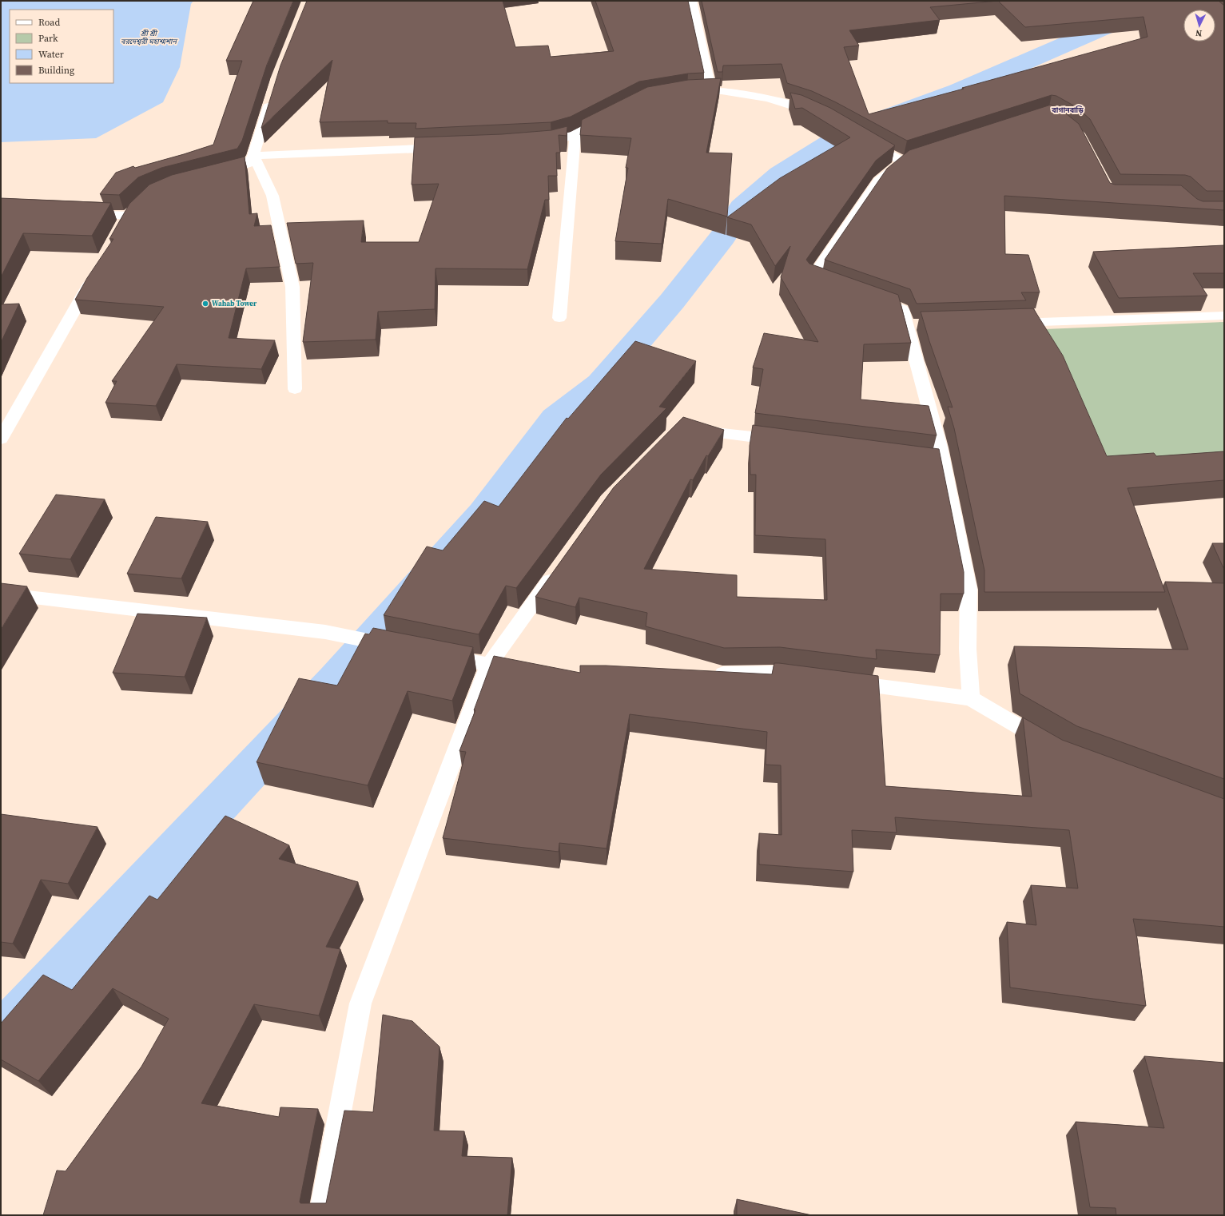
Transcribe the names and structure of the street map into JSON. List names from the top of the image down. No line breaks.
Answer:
{"districts":["বাগানবাড়ি"],"water":["শ্রী শ্রী বরদেশ্বরী মহাশ্মশান"],"places":["Wahab Tower"],"legend":["Road","Park","Water","Building"],"north":"bottom"}
